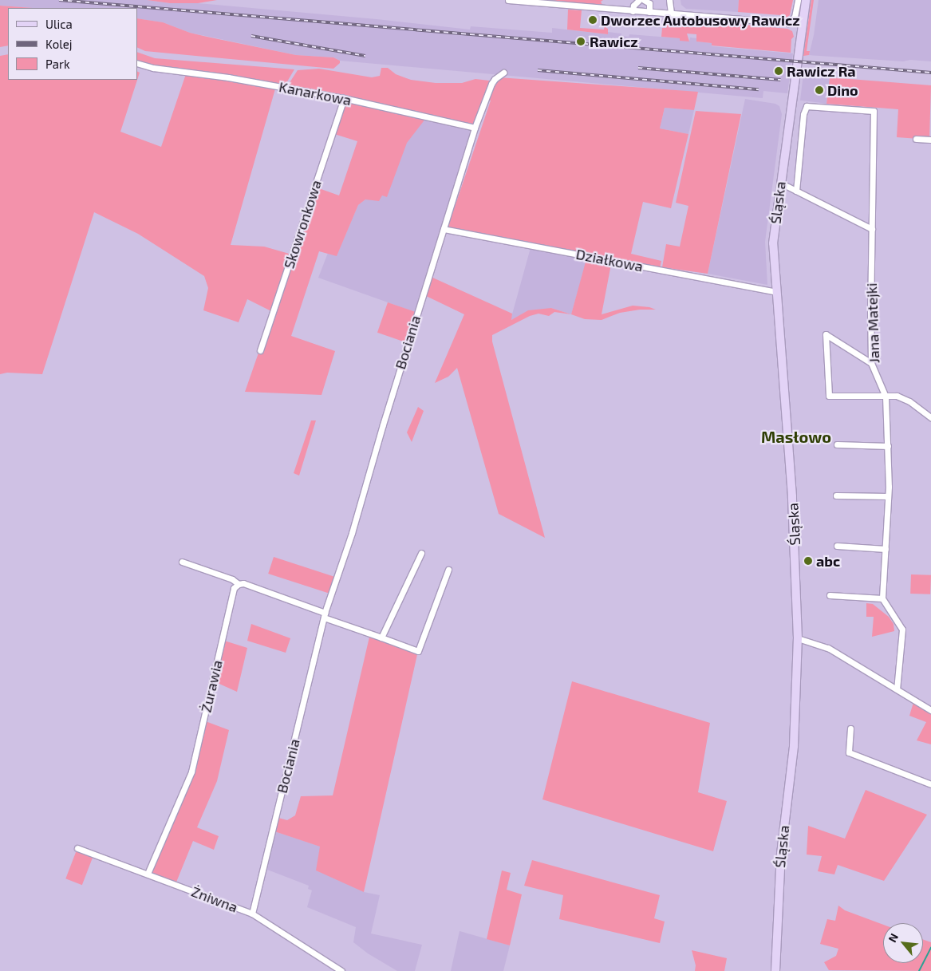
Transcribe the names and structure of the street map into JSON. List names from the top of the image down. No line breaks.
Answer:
{"streets":{"street":["Kanarkowa","Śląska","Skowronkowa","Działkowa","Jana Matejki","Bociania","Żurawia","Żniwna"]},"crossings":[["Kanarkowa","Skowronkowa"],["Kanarkowa","Bociania"],["Śląska","Działkowa"],["Śląska","Jana Matejki"],["Działkowa","Bociania"],["Bociania","Żniwna"],["Żurawia","Żniwna"]],"districts":["Masłowo"],"places":["Dworzec Autobusowy Rawicz","Rawicz","Rawicz Ra","Dino","abc"],"legend":["Ulica","Kolej","Park"],"north":"top left"}
